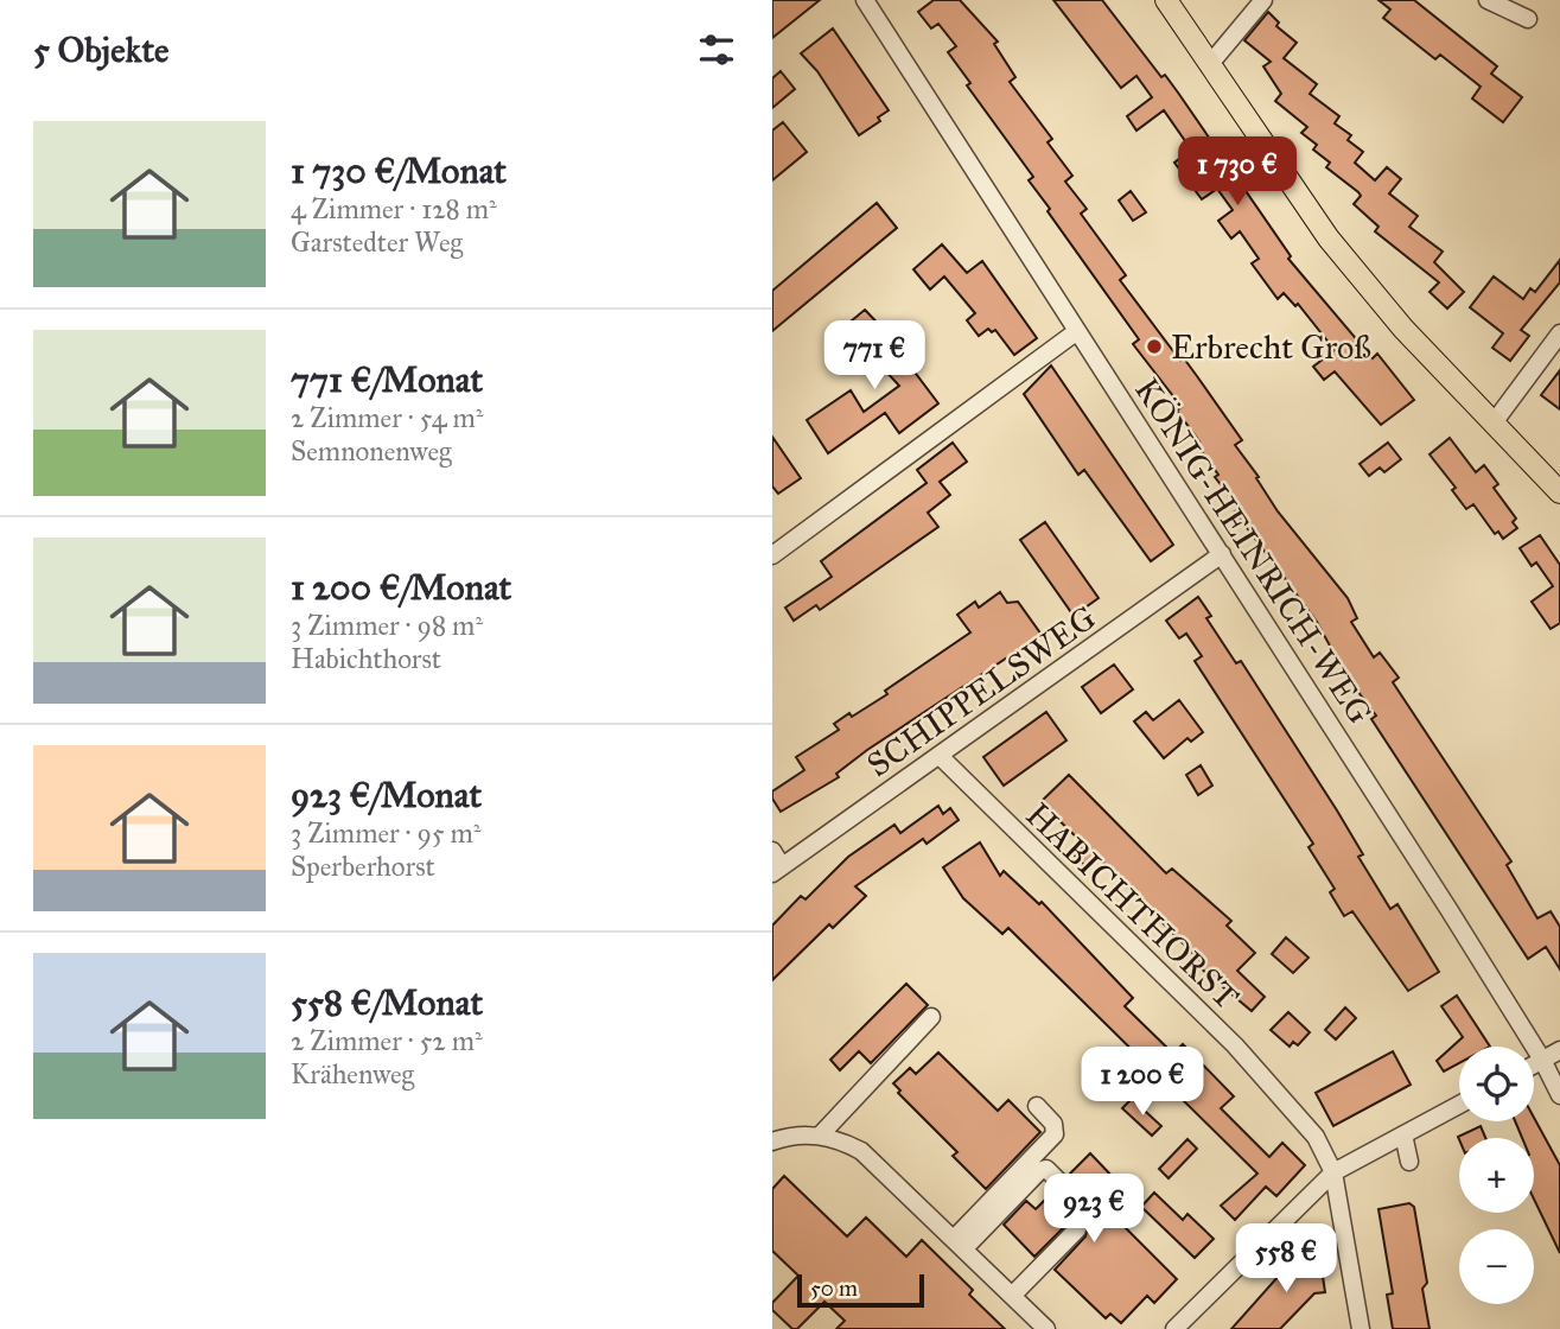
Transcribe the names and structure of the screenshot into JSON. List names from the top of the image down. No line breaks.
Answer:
{"streets":{"street":["KÖNIG-HEINRICH-WEG","SCHIPPELSWEG","HABICHTHORST"]},"crossings":[["KÖNIG-HEINRICH-WEG","SCHIPPELSWEG"],["SCHIPPELSWEG","HABICHTHORST"]],"places":["Erbrecht Groß"],"scale_bar":"50 m","page":{"heading":"5 Objekte","list":[{"name":"1 730 €/Monat","note":"4 Zimmer · 128 m² · Garstedter Weg"},{"name":"771 €/Monat","note":"2 Zimmer · 54 m² · Semnonenweg"},{"name":"1 200 €/Monat","note":"3 Zimmer · 98 m² · Habichthorst"},{"name":"923 €/Monat","note":"3 Zimmer · 95 m² · Sperberhorst"},{"name":"558 €/Monat","note":"2 Zimmer · 52 m² · Krähenweg"}],"price":["1 730 €","771 €","1 200 €","923 €","558 €"],"map_buttons":["+","−"],"scale":"50 m"}}
